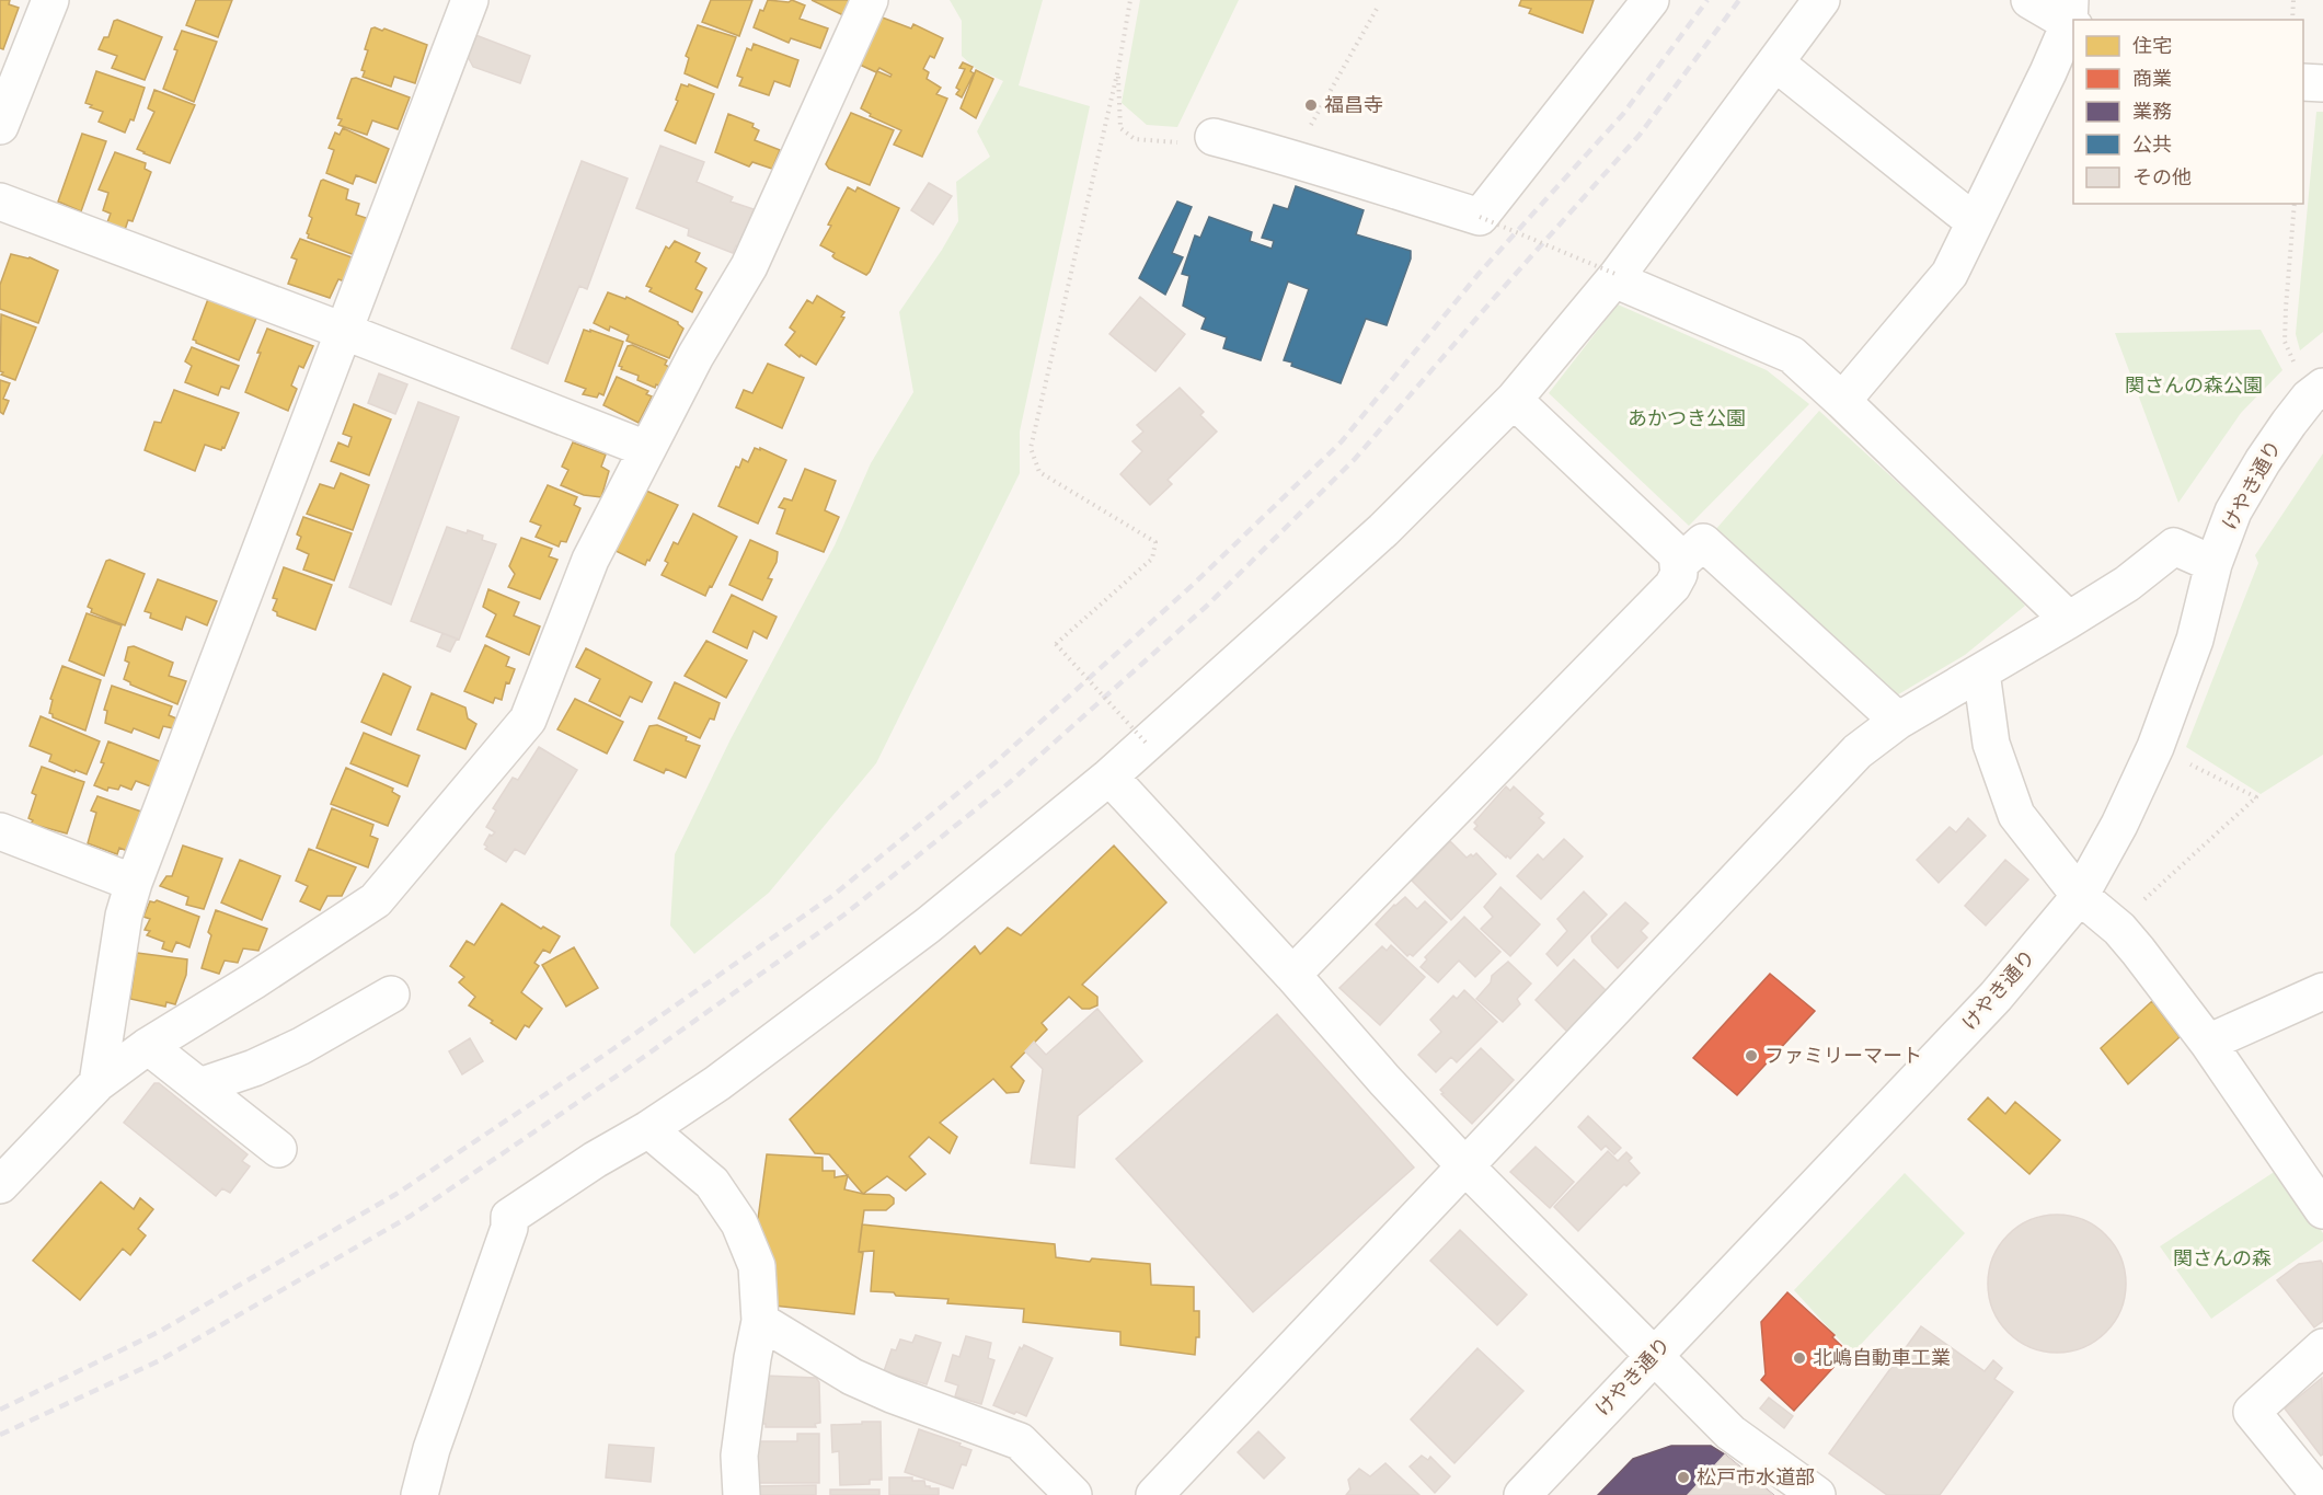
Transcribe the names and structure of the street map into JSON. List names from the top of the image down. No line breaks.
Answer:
{"streets":{"street":["けやき通り"]},"parks":["関さんの森公園","あかつき公園","関さんの森"],"places":["福昌寺","ファミリーマート","北嶋自動車工業","松戸市水道部"],"legend":["住宅","商業","業務","公共","その他"]}
